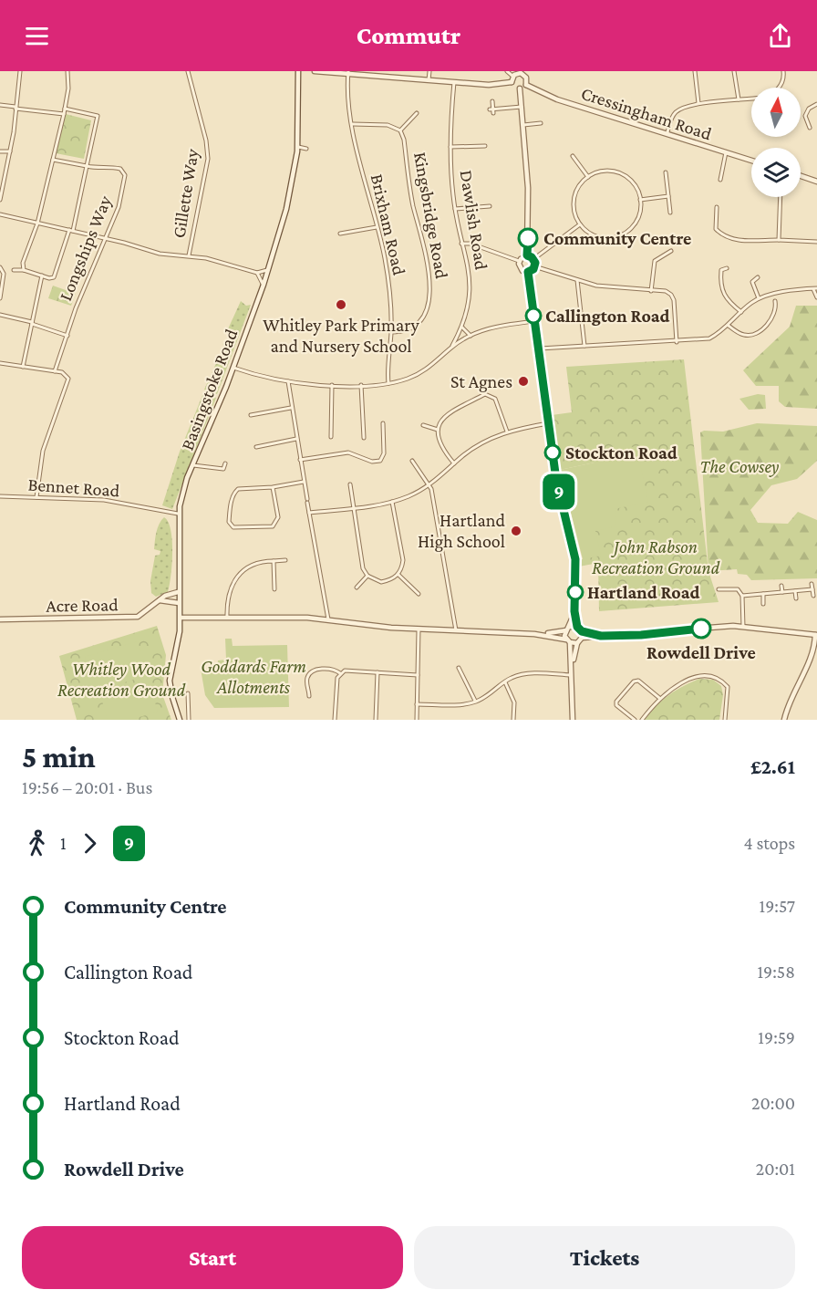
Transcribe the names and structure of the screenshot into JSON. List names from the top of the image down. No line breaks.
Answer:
{"streets":{"street":["Cressingham Road","Gillette Way","Kingsbridge Road","Dawlish Road","Brixham Road","Longships Way","Basingstoke Road","Bennet Road","Acre Road"]},"crossings":[["Kingsbridge Road","Brixham Road"],["Basingstoke Road","Bennet Road"],["Basingstoke Road","Acre Road"]],"parks":["The Cowsey","John Rabson Recreation Ground","Goddards Farm Allotments","Whitley Wood Recreation Ground"],"places":["Community Centre","Whitley Park Primary and Nursery School","Callington Road","St Agnes","Stockton Road","Hartland High School","Hartland Road","Rowdell Drive"],"lines":["bus line 9"],"north":"top","page":{"header":"Commutr","on_map":"9","heading":["5 min","19:56 – 20:01 · Bus","£2.61"],"legs":["1","9","4 stops"],"list":[{"name":"Community Centre","value":"19:57"},{"name":"Callington Road","value":"19:58"},{"name":"Stockton Road","value":"19:59"},{"name":"Hartland Road","value":"20:00"},{"name":"Rowdell Drive","value":"20:01"}],"buttons":["Start","Tickets"]}}
